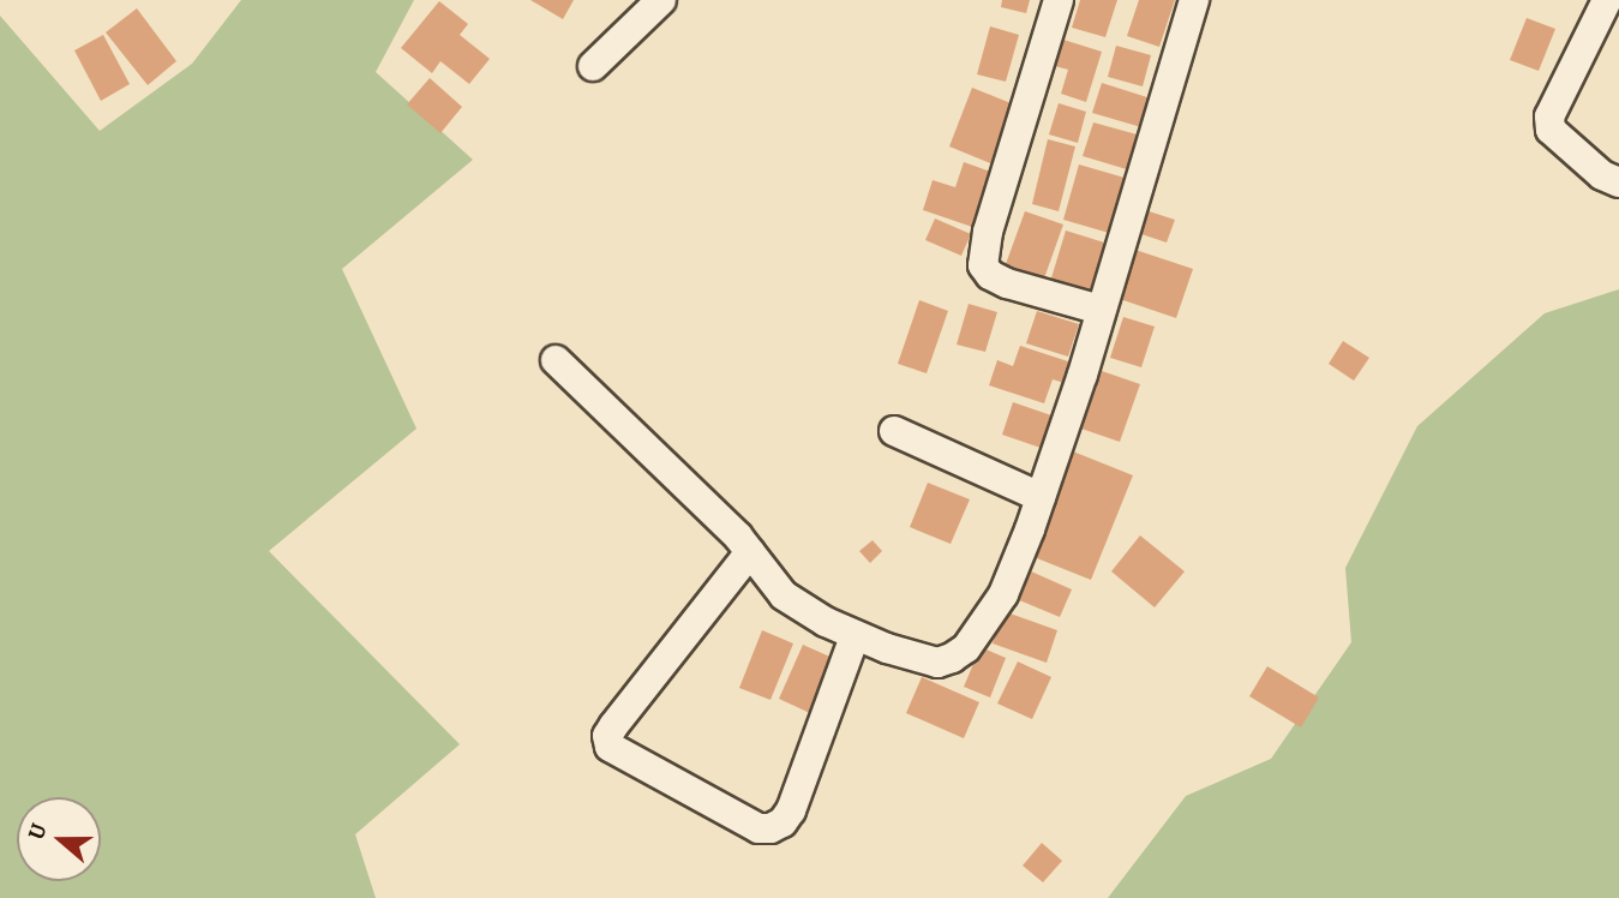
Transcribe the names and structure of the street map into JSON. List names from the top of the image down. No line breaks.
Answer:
{"north":"left"}
